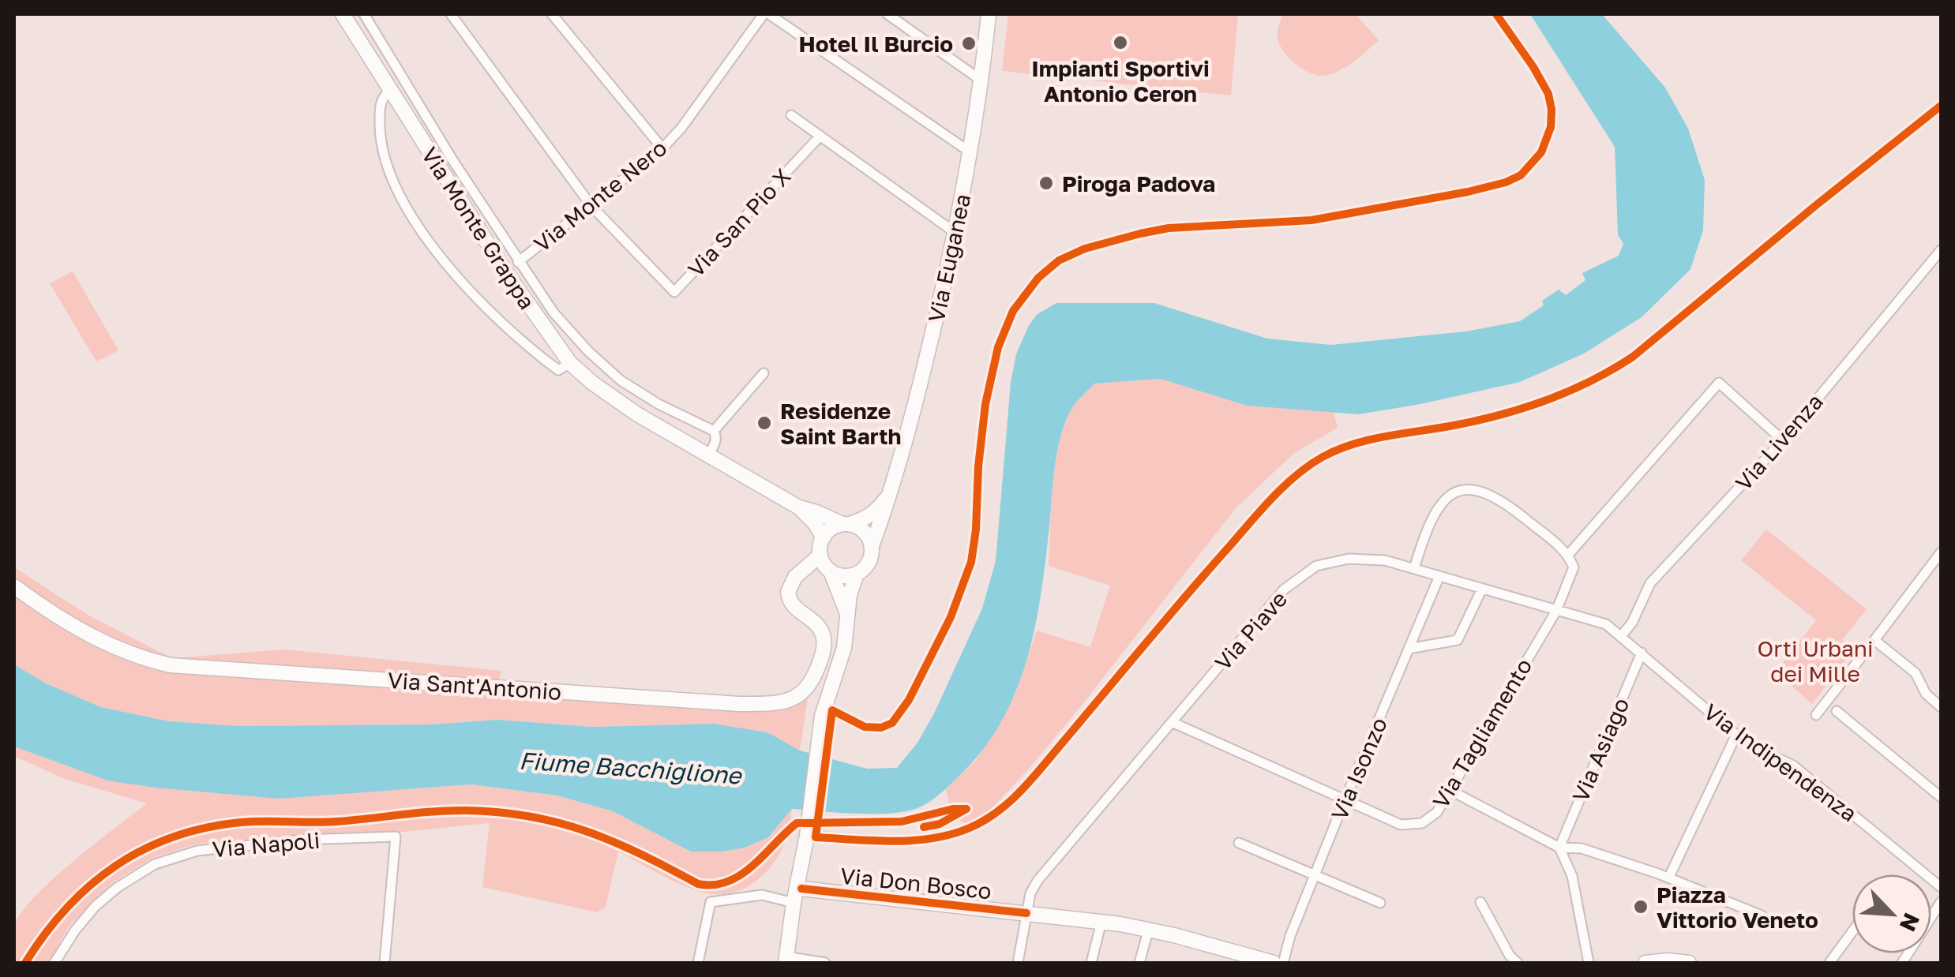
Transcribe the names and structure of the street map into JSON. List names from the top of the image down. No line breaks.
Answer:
{"streets":{"street":["Via Monte Nero","Via San Pio X","Via Monte Grappa","Via Euganea","Via Livenza","Via Piave","Via Sant'Antonio","Via Tagliamento","Via Asiago","Via Indipendenza","Via Isonzo","Via Napoli","Via Don Bosco"]},"crossings":[["Via Monte Nero","Via San Pio X"],["Via Monte Nero","Via Monte Grappa"],["Via Monte Grappa","Via Euganea"],["Via Livenza","Via Piave"],["Via Livenza","Via Indipendenza"],["Via Piave","Via Tagliamento"],["Via Piave","Via Indipendenza"],["Via Piave","Via Isonzo"],["Via Piave","Via Don Bosco"],["Via Tagliamento","Via Isonzo"],["Via Asiago","Via Indipendenza"]],"water":["Fiume Bacchiglione"],"parks":["Orti Urbani dei Mille"],"places":["Impianti Sportivi Antonio Ceron","Hotel Il Burcio","Piroga Padova","Residenze Saint Barth","Piazza Vittorio Veneto"],"north":"bottom right"}
